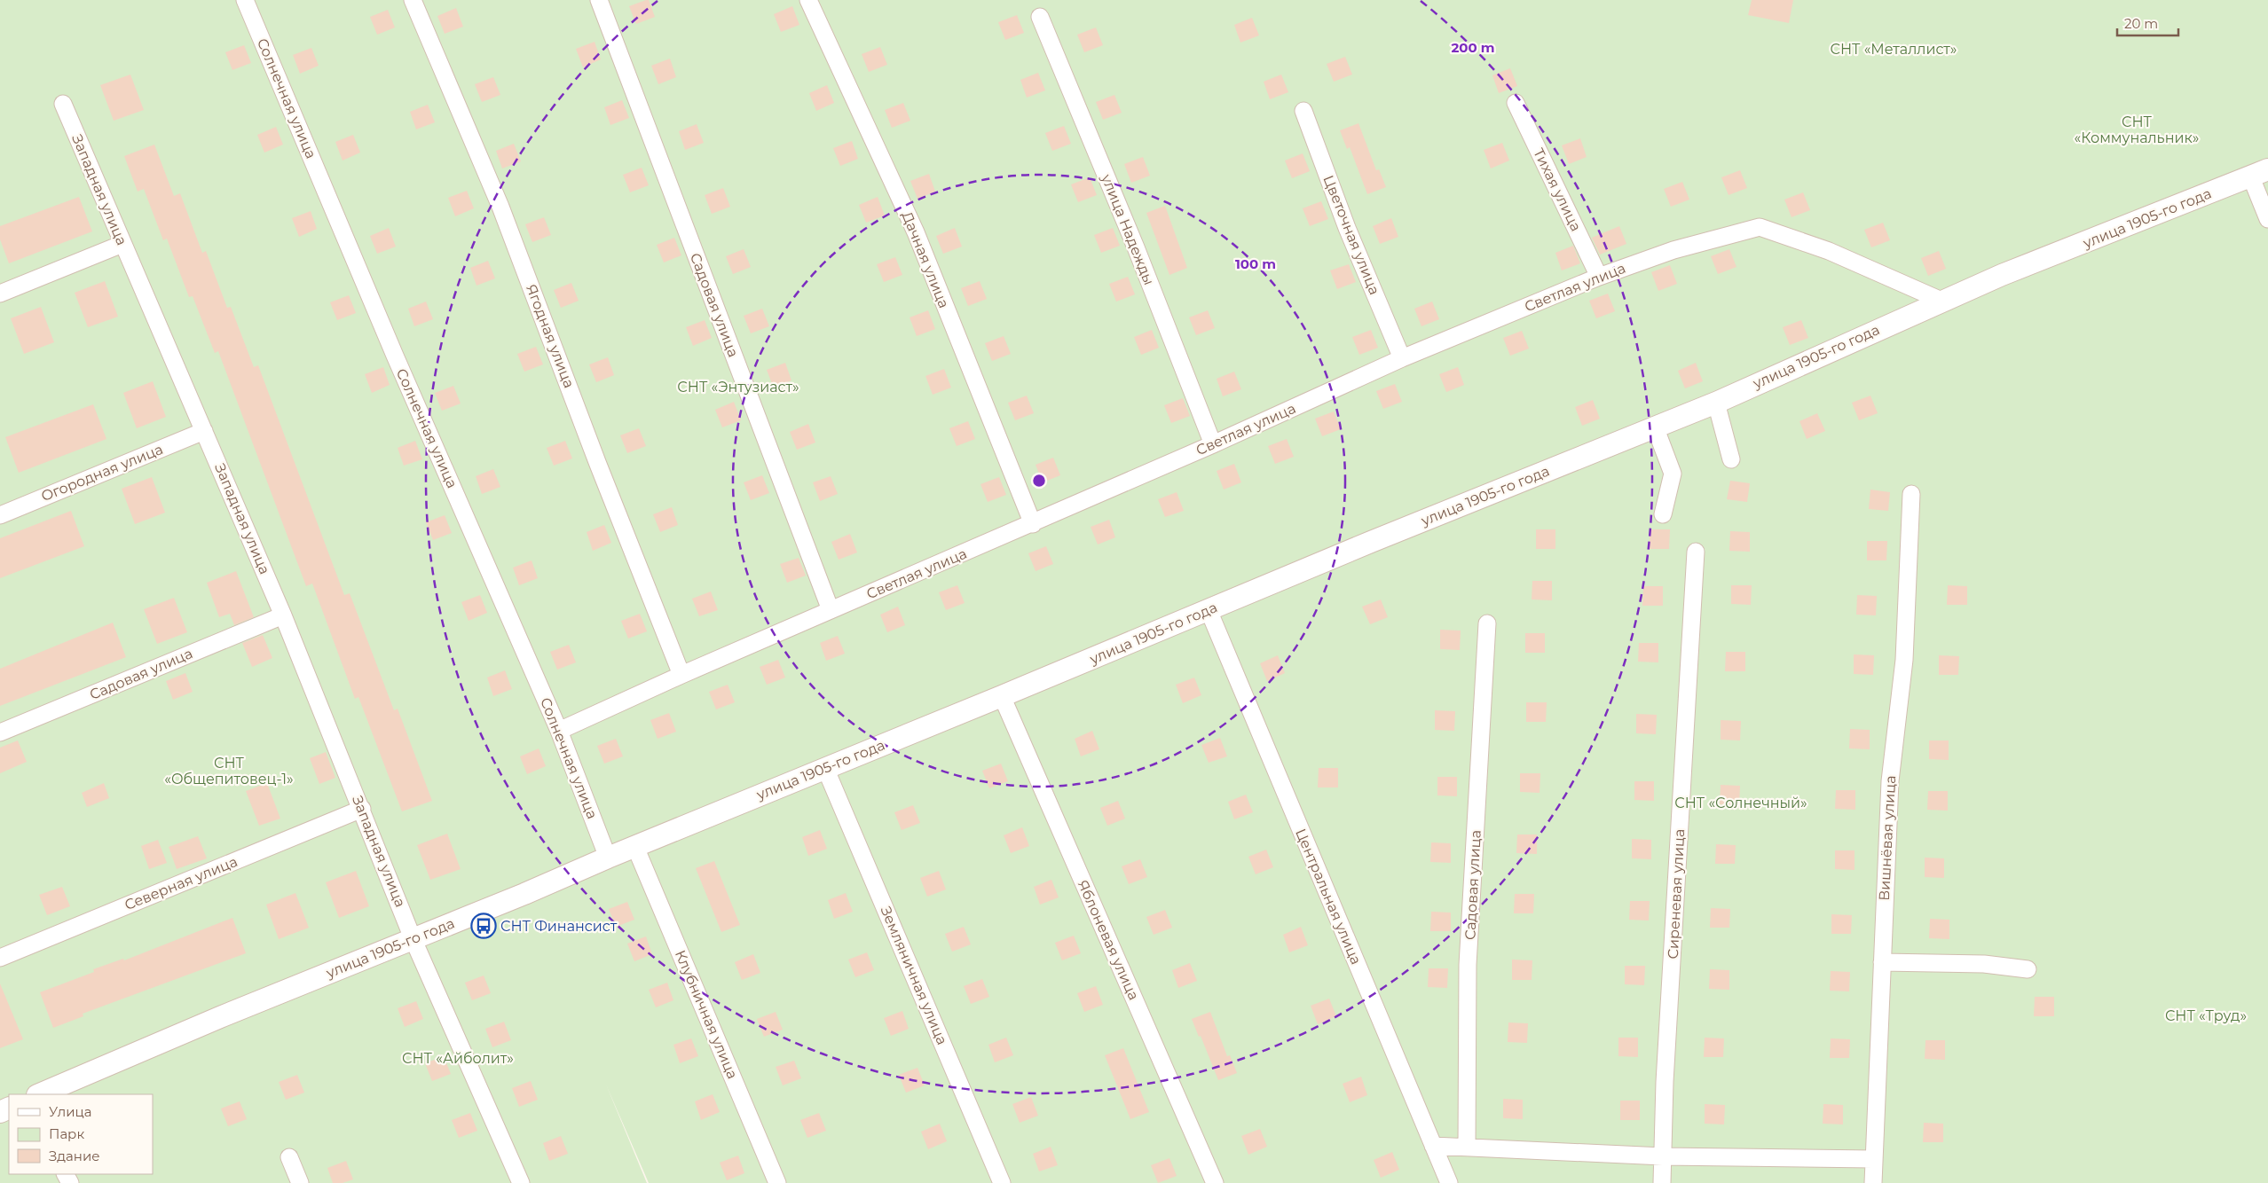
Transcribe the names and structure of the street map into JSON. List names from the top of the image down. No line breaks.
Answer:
{"streets":{"street":["Солнечная улица","Западная улица","Тихая улица","улица 1905-го года","улица Надежды","Цветочная улица","Дачная улица","Светлая улица","Садовая улица","Ягодная улица","Огородная улица","Вишнёвая улица","Северная улица","Сиреневая улица","Центральная улица","Яблоневая улица","Земляничная улица","Клубничная улица"]},"crossings":[["Солнечная улица","улица 1905-го года"],["Солнечная улица","Светлая улица"],["Западная улица","улица 1905-го года"],["Западная улица","Садовая улица"],["Западная улица","Огородная улица"],["Западная улица","Северная улица"],["Тихая улица","Светлая улица"],["улица 1905-го года","Светлая улица"],["улица 1905-го года","Центральная улица"],["улица 1905-го года","Яблоневая улица"],["улица 1905-го года","Земляничная улица"],["улица 1905-го года","Клубничная улица"],["улица Надежды","Светлая улица"],["Цветочная улица","Светлая улица"],["Дачная улица","Светлая улица"],["Светлая улица","Садовая улица"],["Светлая улица","Ягодная улица"]],"parks":["СНТ «Металлист»","СНТ «Коммунальник»","СНТ «Энтузиаст»","СНТ «Общепитовец-1»","СНТ «Солнечный»","СНТ «Труд»","СНТ «Айболит»"],"places":{"bus stop":["СНТ Финансист"]},"legend":["Улица","Парк","Здание"],"scale_bar":"20 m","rings":["200 m","100 m"]}
